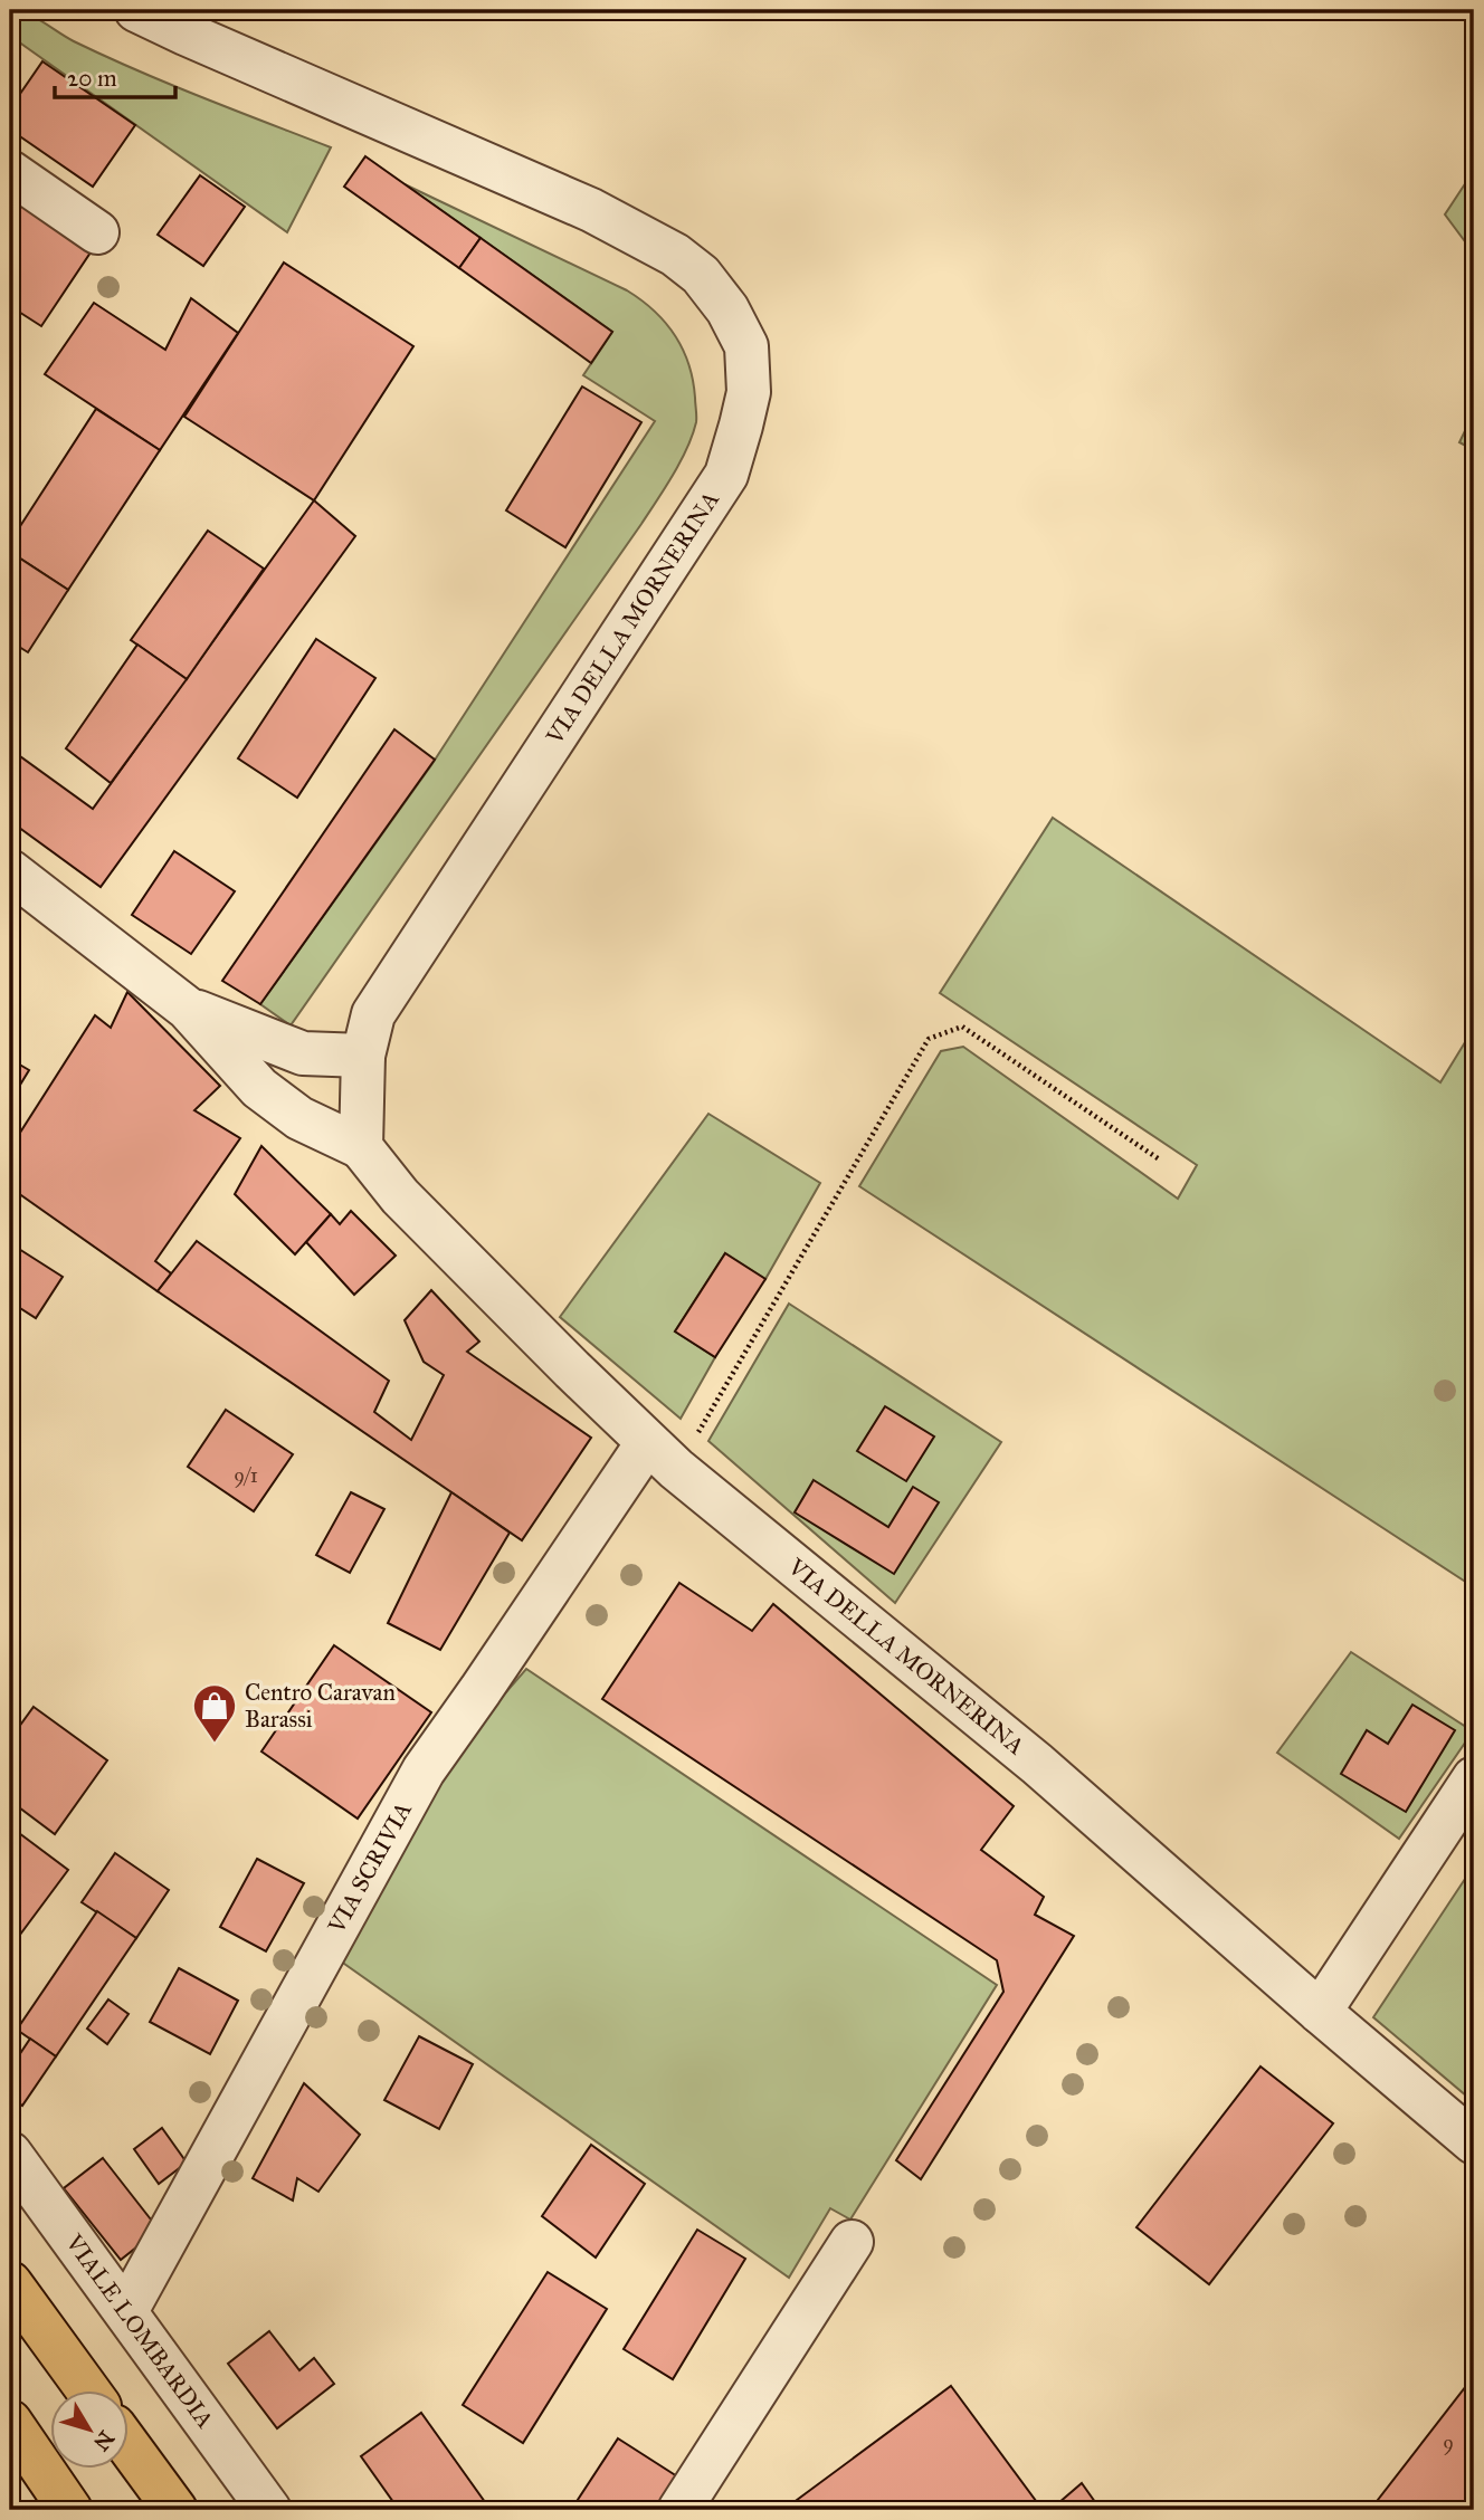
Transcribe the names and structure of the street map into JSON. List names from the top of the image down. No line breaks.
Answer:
{"streets":{"street":["VIA DELLA MORNERINA","VIA SCRIVIA","VIALE LOMBARDIA"]},"crossings":[["VIA DELLA MORNERINA","VIA SCRIVIA"],["VIA SCRIVIA","VIALE LOMBARDIA"]],"places":{"shop":["Centro Caravan Barassi"]},"house_numbers":["9/1","9"],"scale_bar":"20 m","north":"bottom right"}
